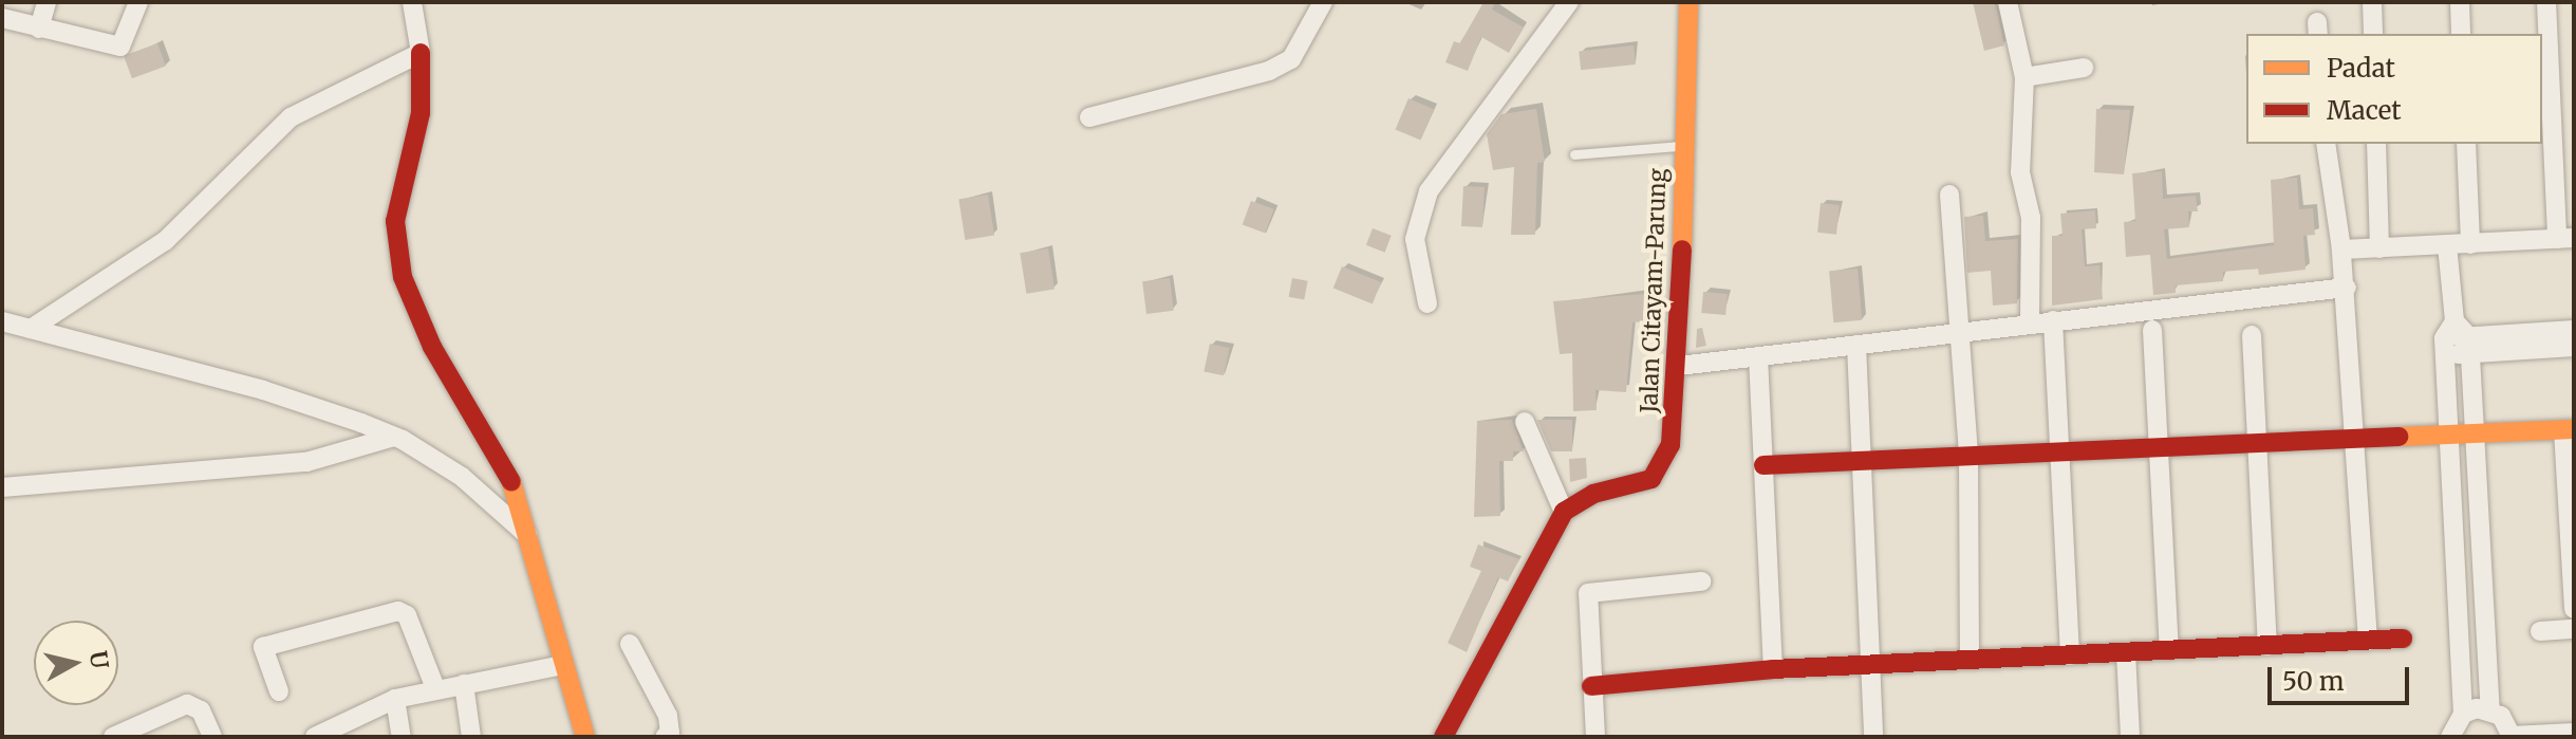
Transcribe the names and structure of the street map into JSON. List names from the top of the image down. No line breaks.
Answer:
{"streets":{"street":["Jalan Citayam-Parung"]},"legend":["Padat","Macet"],"scale_bar":"50 m","north":"right"}
